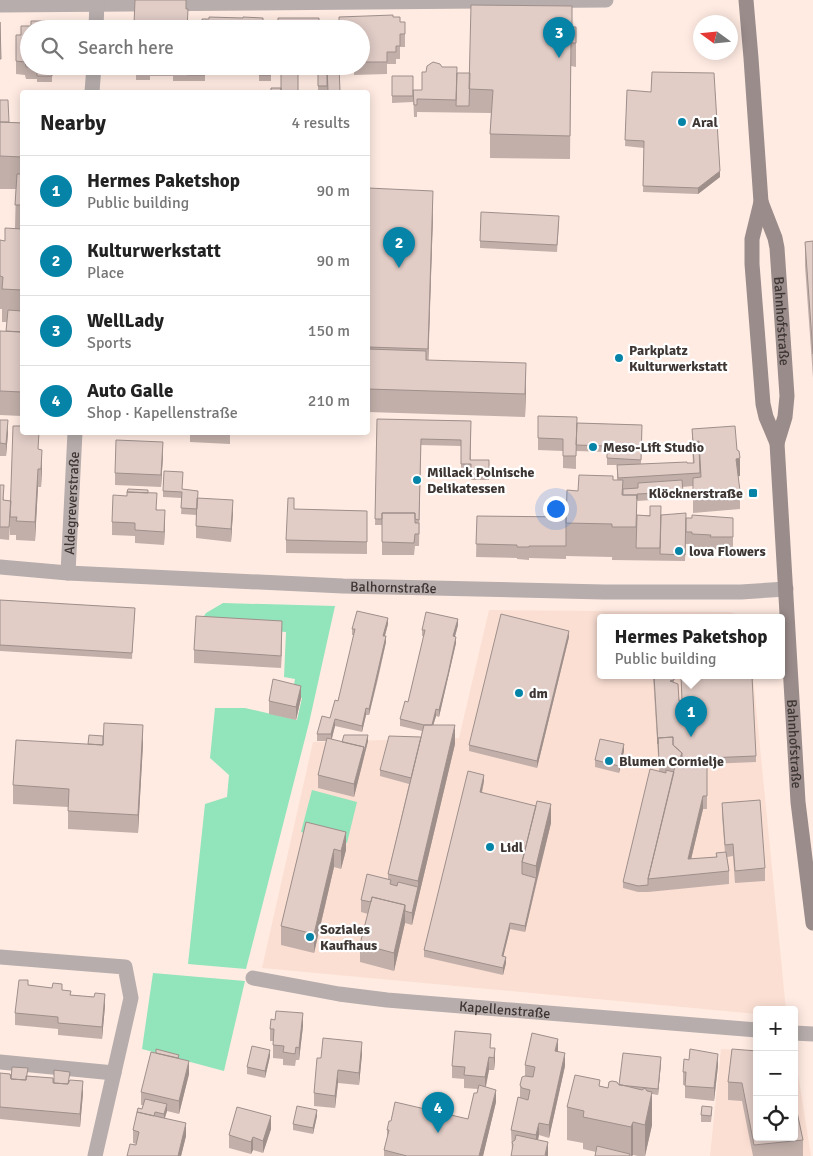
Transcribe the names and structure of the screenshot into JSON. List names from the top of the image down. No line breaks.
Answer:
{"streets":{"main road":["Bahnhofstraße"],"street":["Aldegreverstraße","Balhornstraße","Kapellenstraße"]},"crossings":[["Bahnhofstraße","Balhornstraße"],["Aldegreverstraße","Balhornstraße"]],"places":{"other":["Aral","Parkplatz Kulturwerkstatt","Meso-Lift Studio","Millack Polnische Delikatessen","lova Flowers","dm","Blumen Cornielje","Lidl","Soziales Kaufhaus"],"transit":["Klöcknerstraße"]},"north":"left","page":{"pins":["3","2","1","4"],"search":"Search here","heading":["Nearby","4 results"],"list":[{"mark":"1","name":"Hermes Paketshop","note":"Public building","value":"90 m"},{"mark":"2","name":"Kulturwerkstatt","note":"Place","value":"90 m"},{"mark":"3","name":"WellLady","note":"Sports","value":"150 m"},{"mark":"4","name":"Auto Galle","note":"Shop · Kapellenstraße","value":"210 m"}],"popup":["Hermes Paketshop","Public building"],"map_buttons":["+","−"]}}
